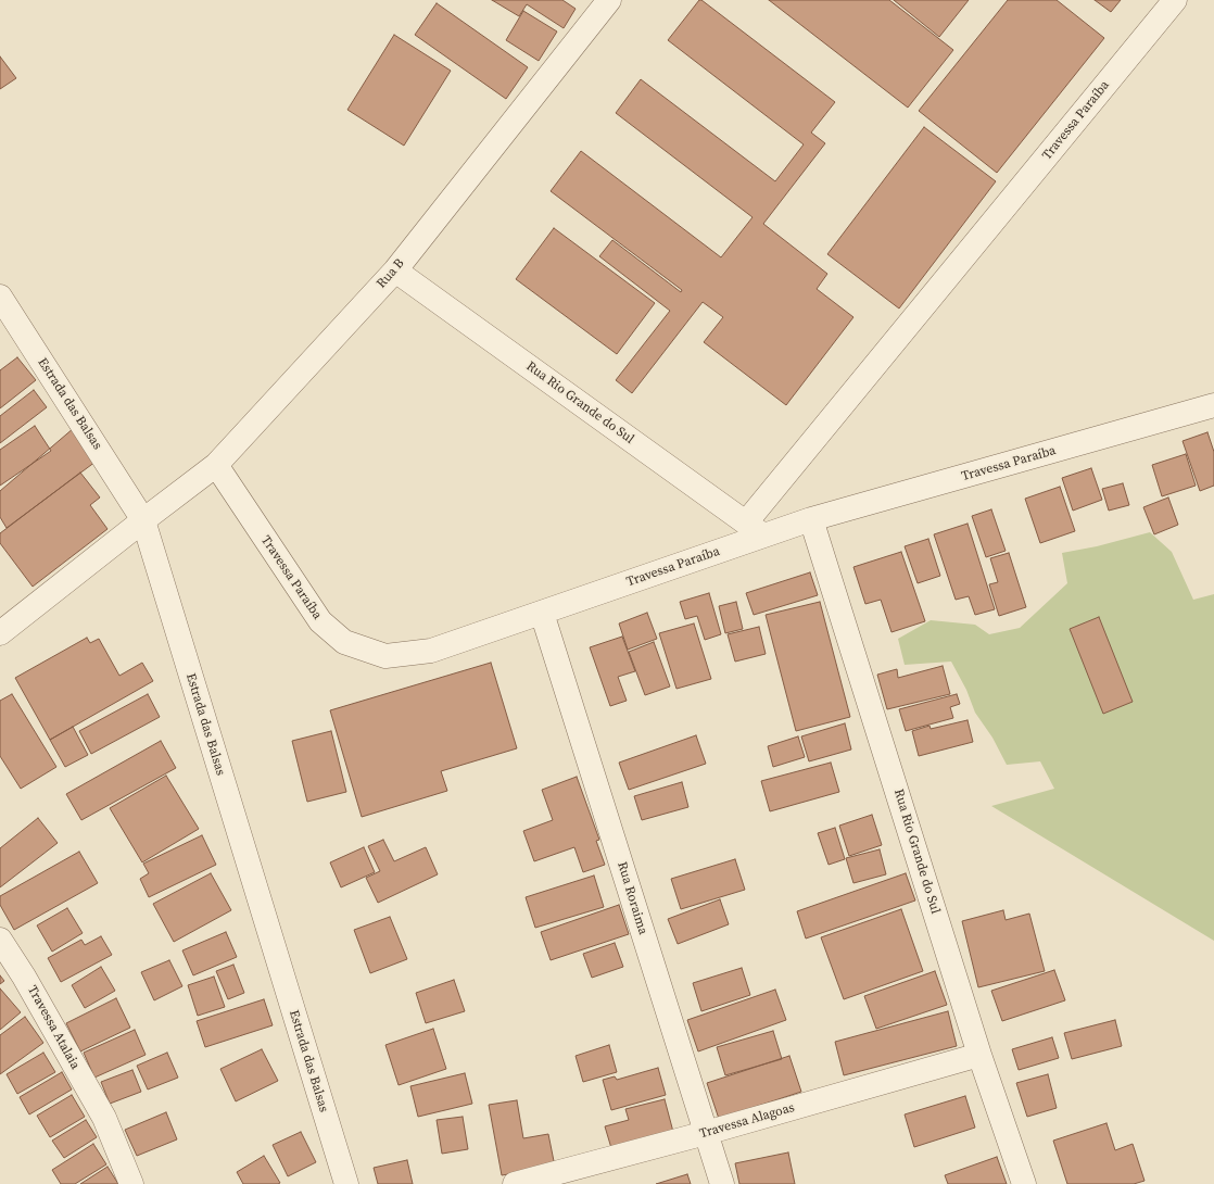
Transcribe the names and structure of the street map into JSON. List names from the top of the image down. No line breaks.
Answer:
{"streets":{"street":["Travessa Paraíba","Rua B","Rua Rio Grande do Sul","Estrada das Balsas","Rua Roraima","Travessa Atalaia","Travessa Alagoas"]},"crossings":[["Travessa Paraíba","Rua B"],["Travessa Paraíba","Rua Rio Grande do Sul"],["Travessa Paraíba","Rua Roraima"],["Rua B","Rua Rio Grande do Sul"],["Rua B","Estrada das Balsas"],["Rua Rio Grande do Sul","Travessa Alagoas"],["Rua Roraima","Travessa Alagoas"]]}
